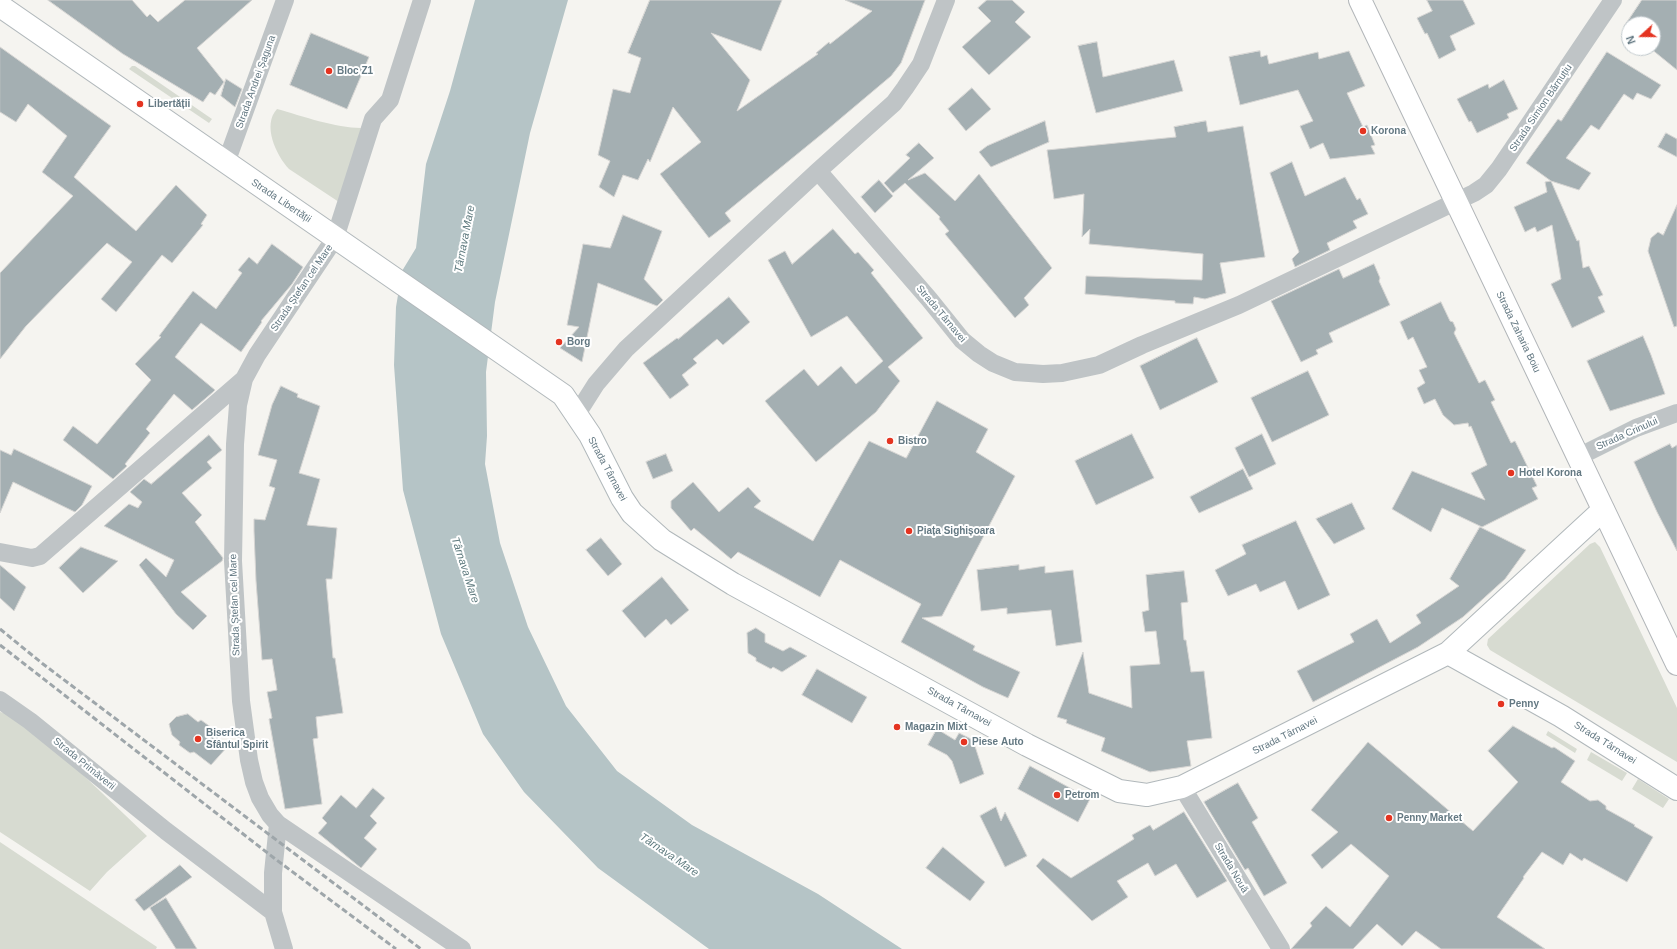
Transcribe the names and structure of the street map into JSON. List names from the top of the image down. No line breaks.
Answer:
{"streets":{"main road":["Strada Libertății","Strada Târnavei","Strada Zaharia Boiu"],"street":["Strada Andrei Șaguna","Strada Simion Bărnuțiu","Strada Ștefan cel Mare","Strada Crinului","Strada Primăverii","Strada Nouă"]},"crossings":[["Strada Andrei Șaguna","Strada Libertății"],["Strada Simion Bărnuțiu","Strada Târnavei"],["Strada Simion Bărnuțiu","Strada Zaharia Boiu"],["Strada Libertății","Strada Ștefan cel Mare"],["Strada Libertății","Strada Târnavei"],["Strada Târnavei","Strada Zaharia Boiu"],["Strada Târnavei","Strada Nouă"],["Strada Zaharia Boiu","Strada Crinului"]],"water":["Târnava Mare"],"places":["Bloc Z1","Libertății","Korona","Borg","Bistro","Hotel Korona","Piața Sighișoara","Penny","Magazin Mixt","Biserica Sfântul Spirit","Piese Auto","Petrom","Penny Market"],"north":"left"}
